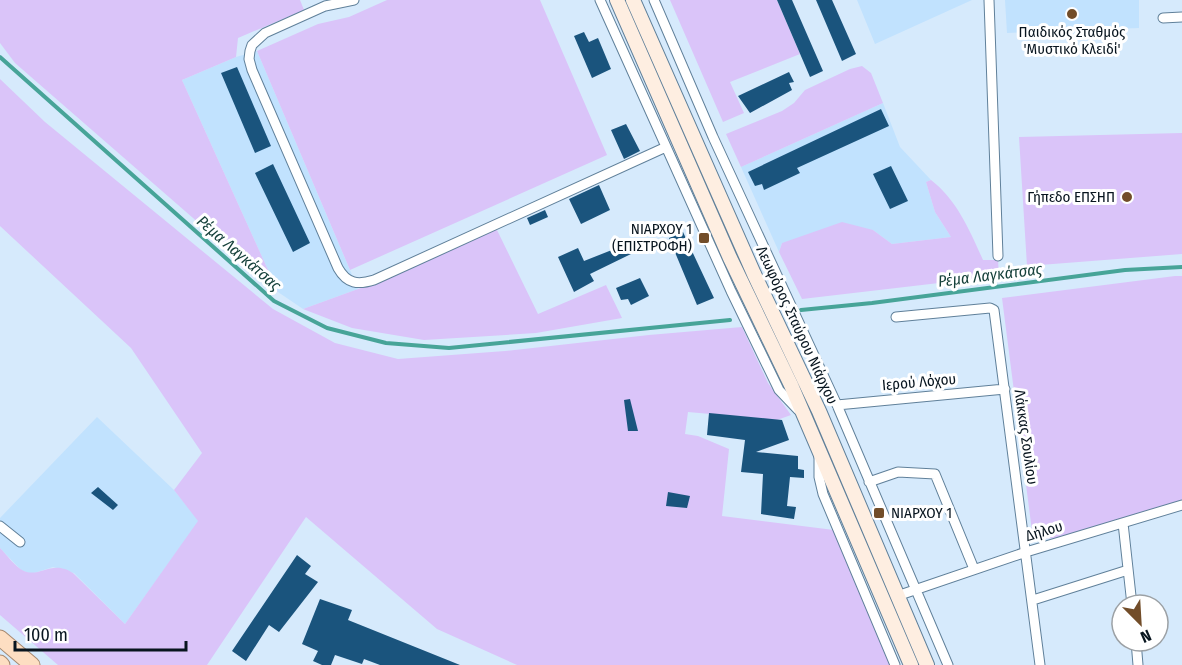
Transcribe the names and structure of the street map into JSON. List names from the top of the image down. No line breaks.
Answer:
{"streets":{"main road":["Λεωφόρος Σταύρου Νιάρχου"],"street":["Ιερού Λόχου","Λάκκας Σουλίου","Δήλου"]},"crossings":[["Λεωφόρος Σταύρου Νιάρχου","Δήλου"],["Ιερού Λόχου","Λάκκας Σουλίου"],["Λάκκας Σουλίου","Δήλου"]],"water":["Ρέμα Λαγκάτσας"],"places":{"other":["Παιδικός Σταθμός 'Μυστικό Κλειδί'","Γήπεδο ΕΠΣΗΠ"],"transit":["ΝΙΑΡΧΟΥ 1 (ΕΠΙΣΤΡΟΦΗ)","ΝΙΑΡΧΟΥ 1"]},"scale_bar":"100 m","north":"bottom right"}
